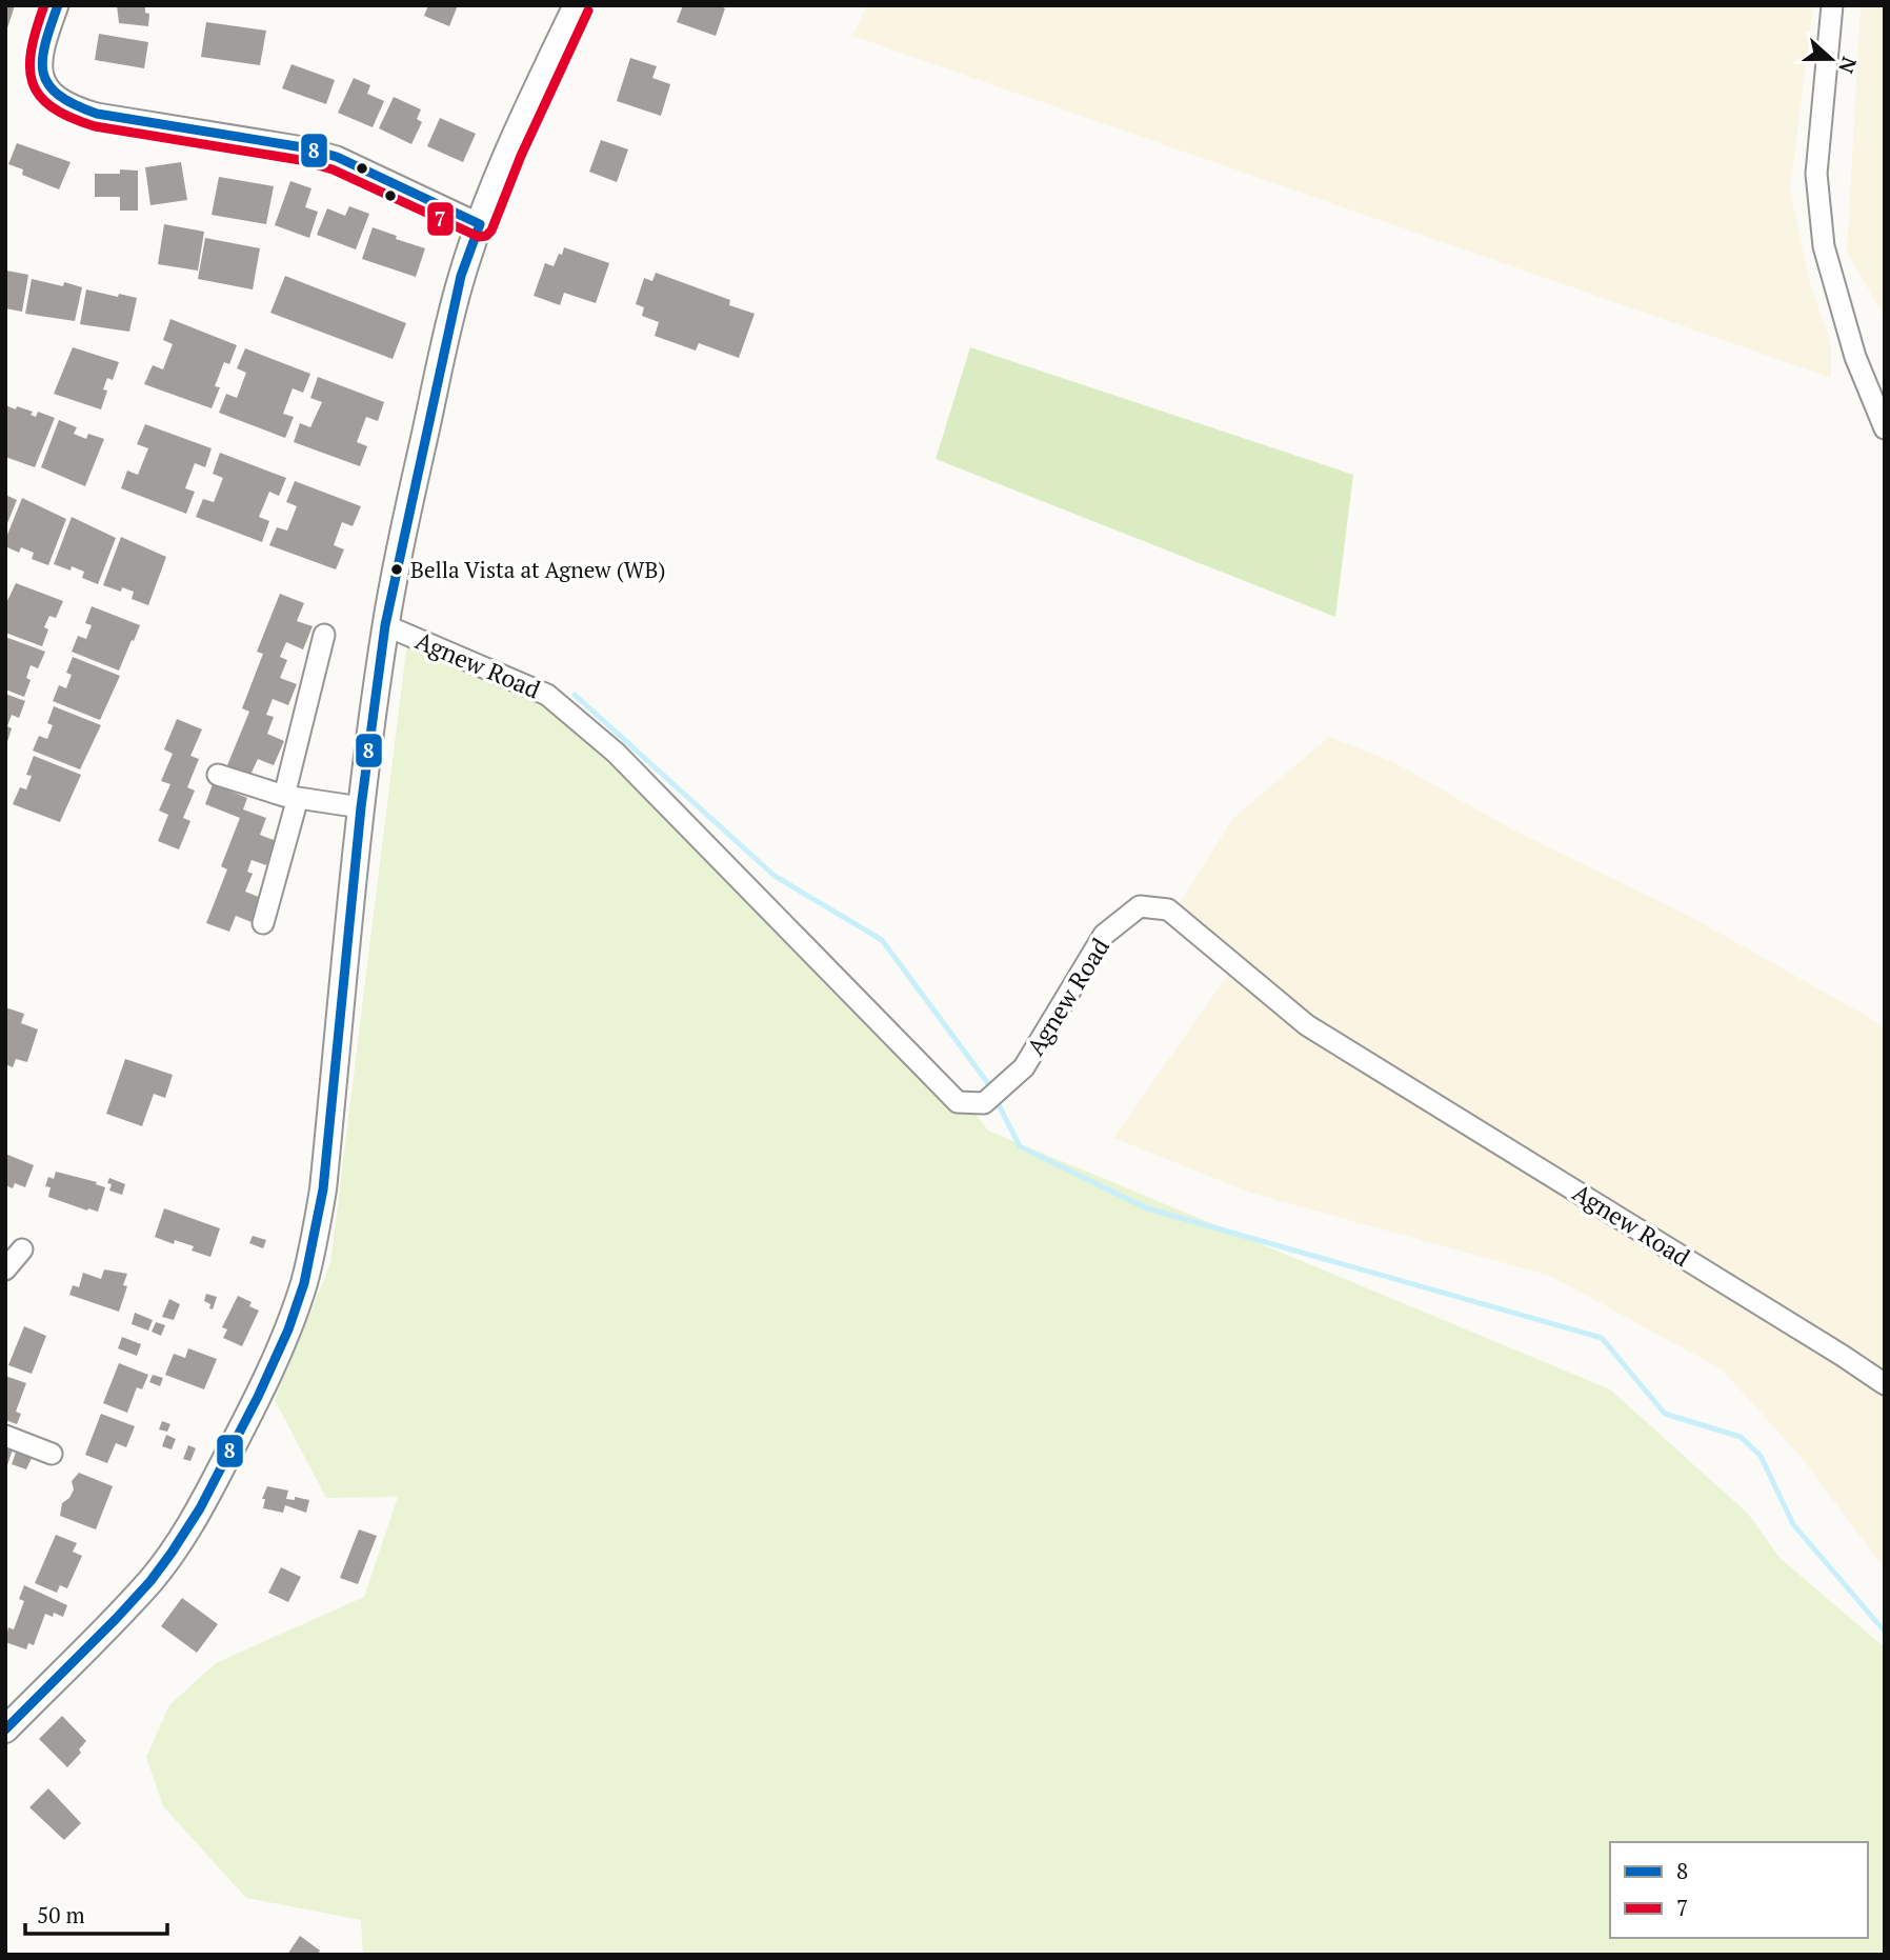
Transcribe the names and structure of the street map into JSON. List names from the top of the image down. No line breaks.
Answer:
{"streets":{"street":["Agnew Road"]},"places":["Bella Vista at Agnew (WB)"],"lines":["transit line 8","transit line 7"],"legend":["8","7"],"scale_bar":"50 m","north":"right"}
